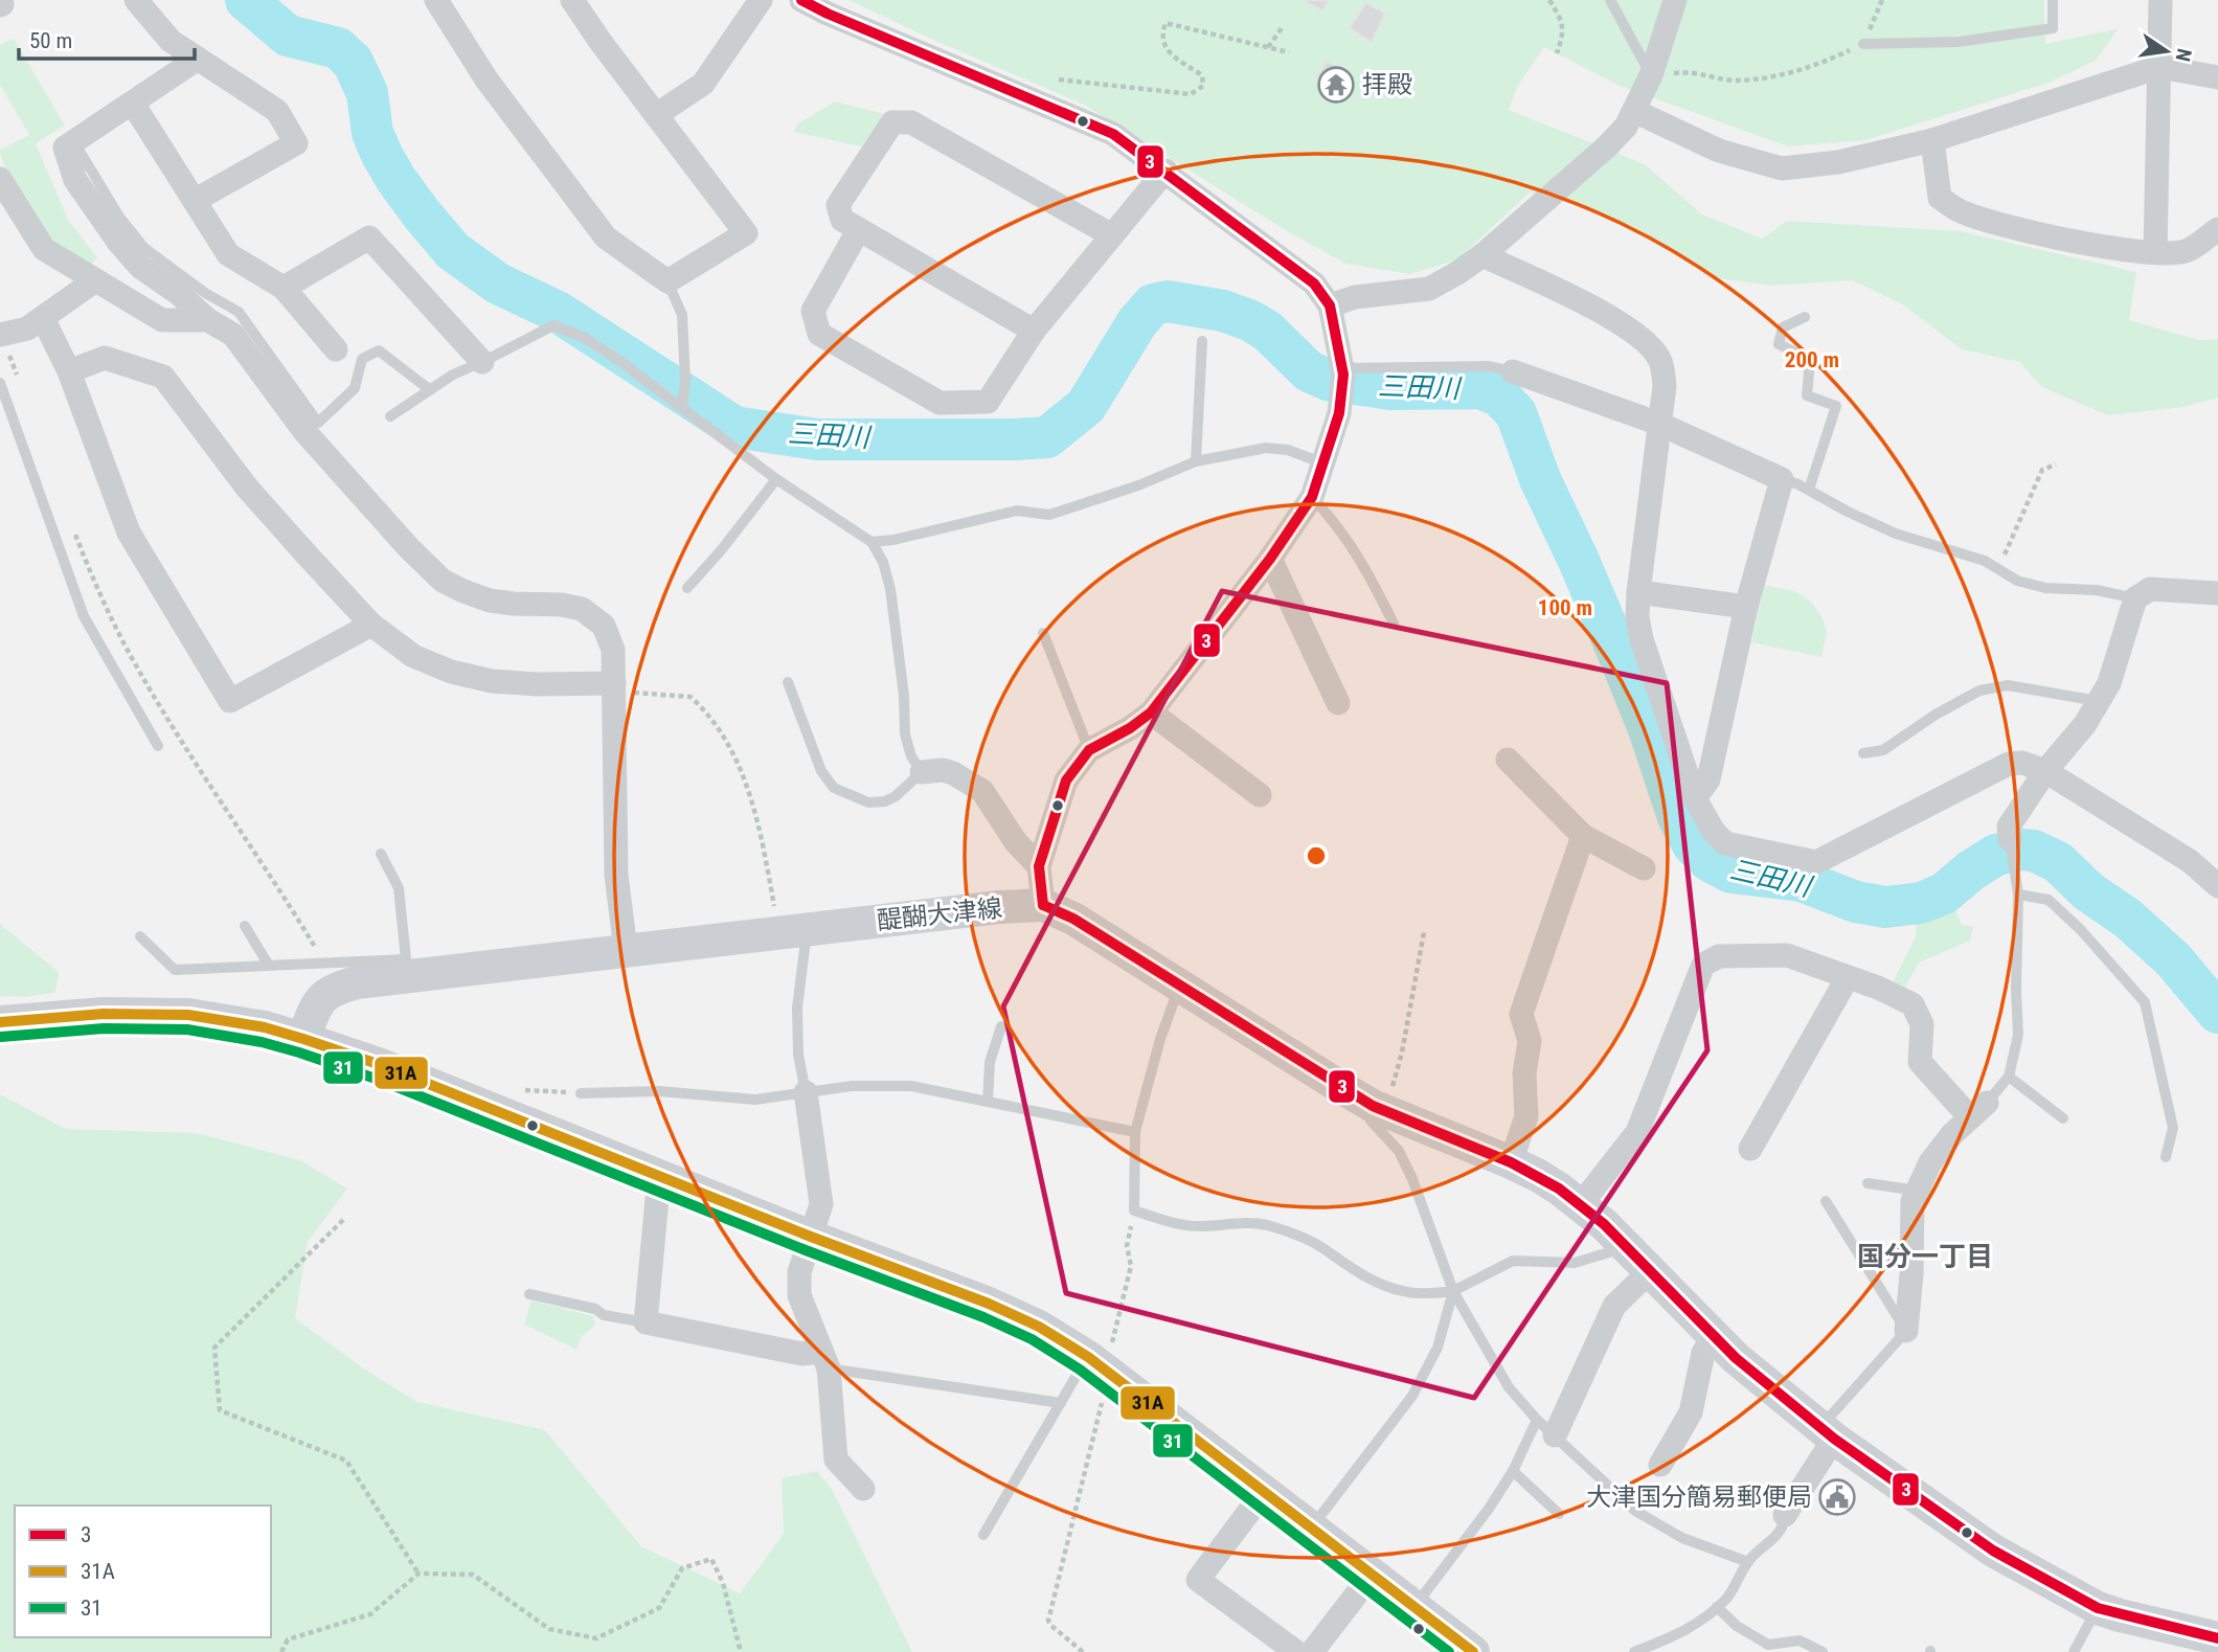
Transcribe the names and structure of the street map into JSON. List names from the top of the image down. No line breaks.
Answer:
{"streets":{"main road":["醍醐大津線"]},"districts":["国分一丁目"],"water":["三田川"],"places":{"temple":["拝殿"],"public building":["大津国分簡易郵便局"]},"lines":["transit line 3","transit line 31A","transit line 31"],"legend":["3","31A","31"],"scale_bar":"50 m","north":"right","rings":["200 m","100 m"]}
